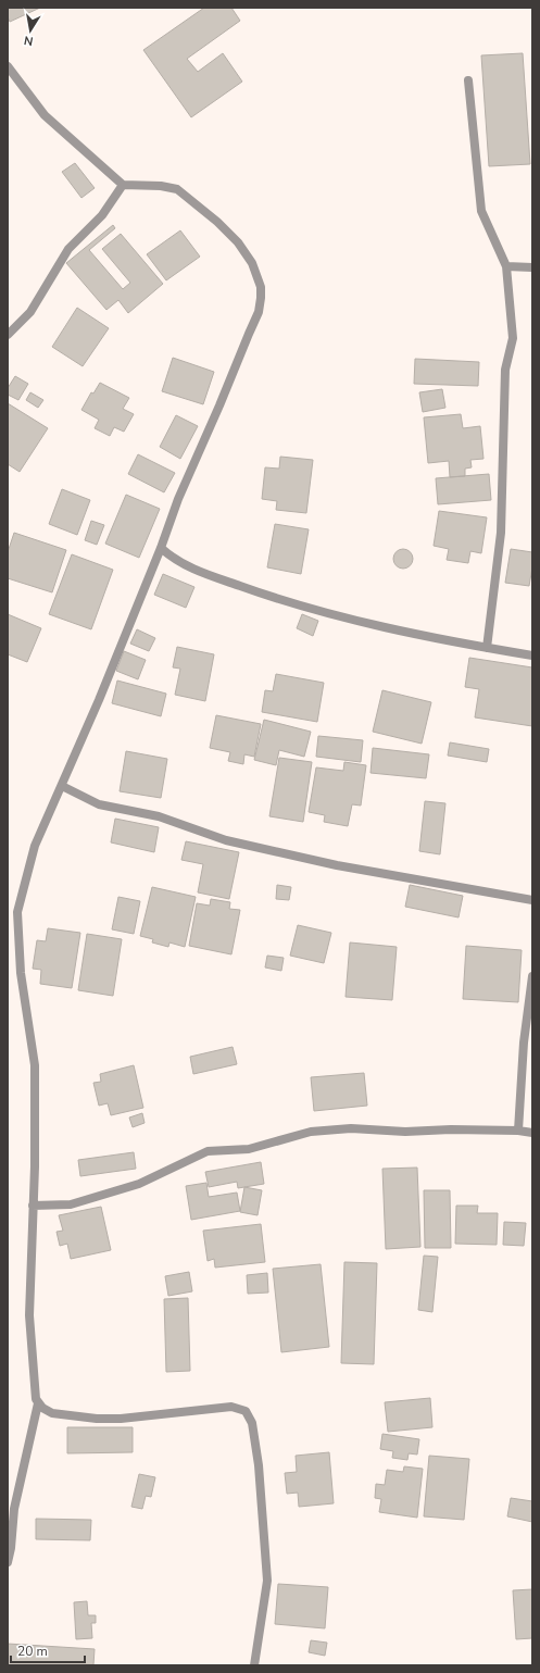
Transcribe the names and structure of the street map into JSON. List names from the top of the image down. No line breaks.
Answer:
{"scale_bar":"20 m","north":"bottom"}
